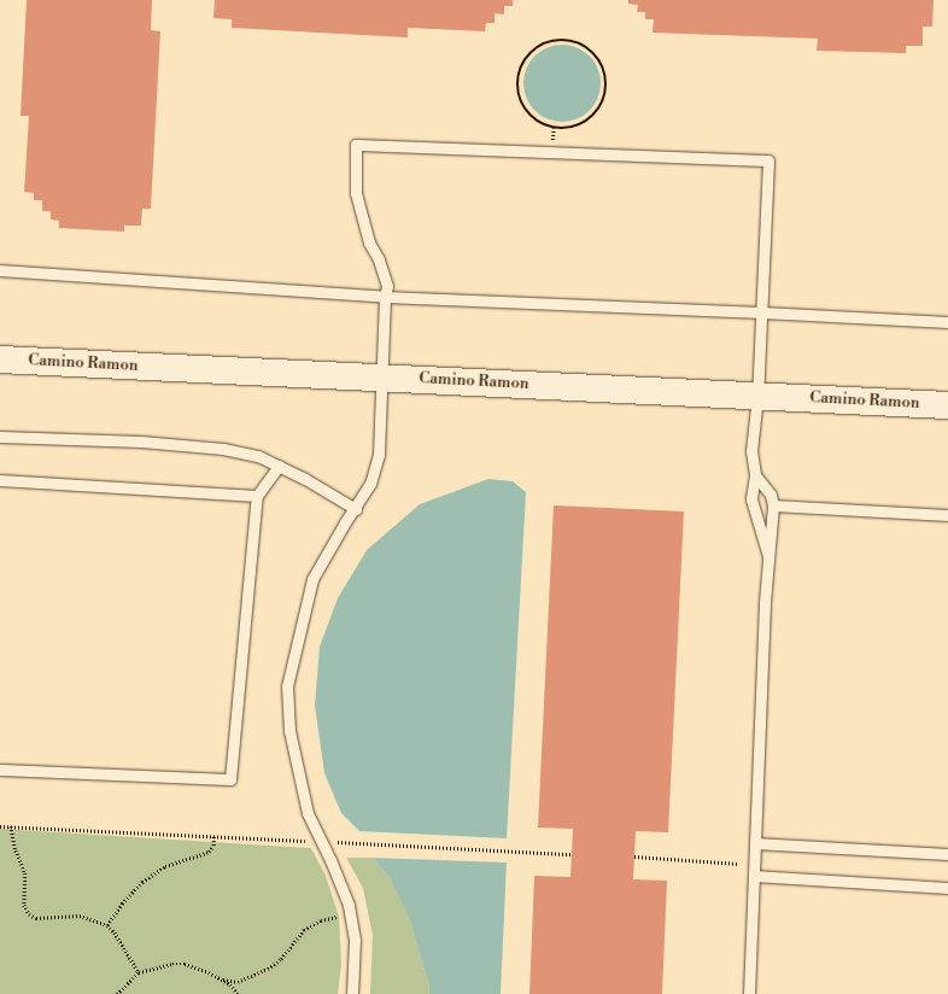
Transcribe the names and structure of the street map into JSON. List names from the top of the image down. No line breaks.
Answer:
{"streets":{"street":["Camino Ramon"]}}
